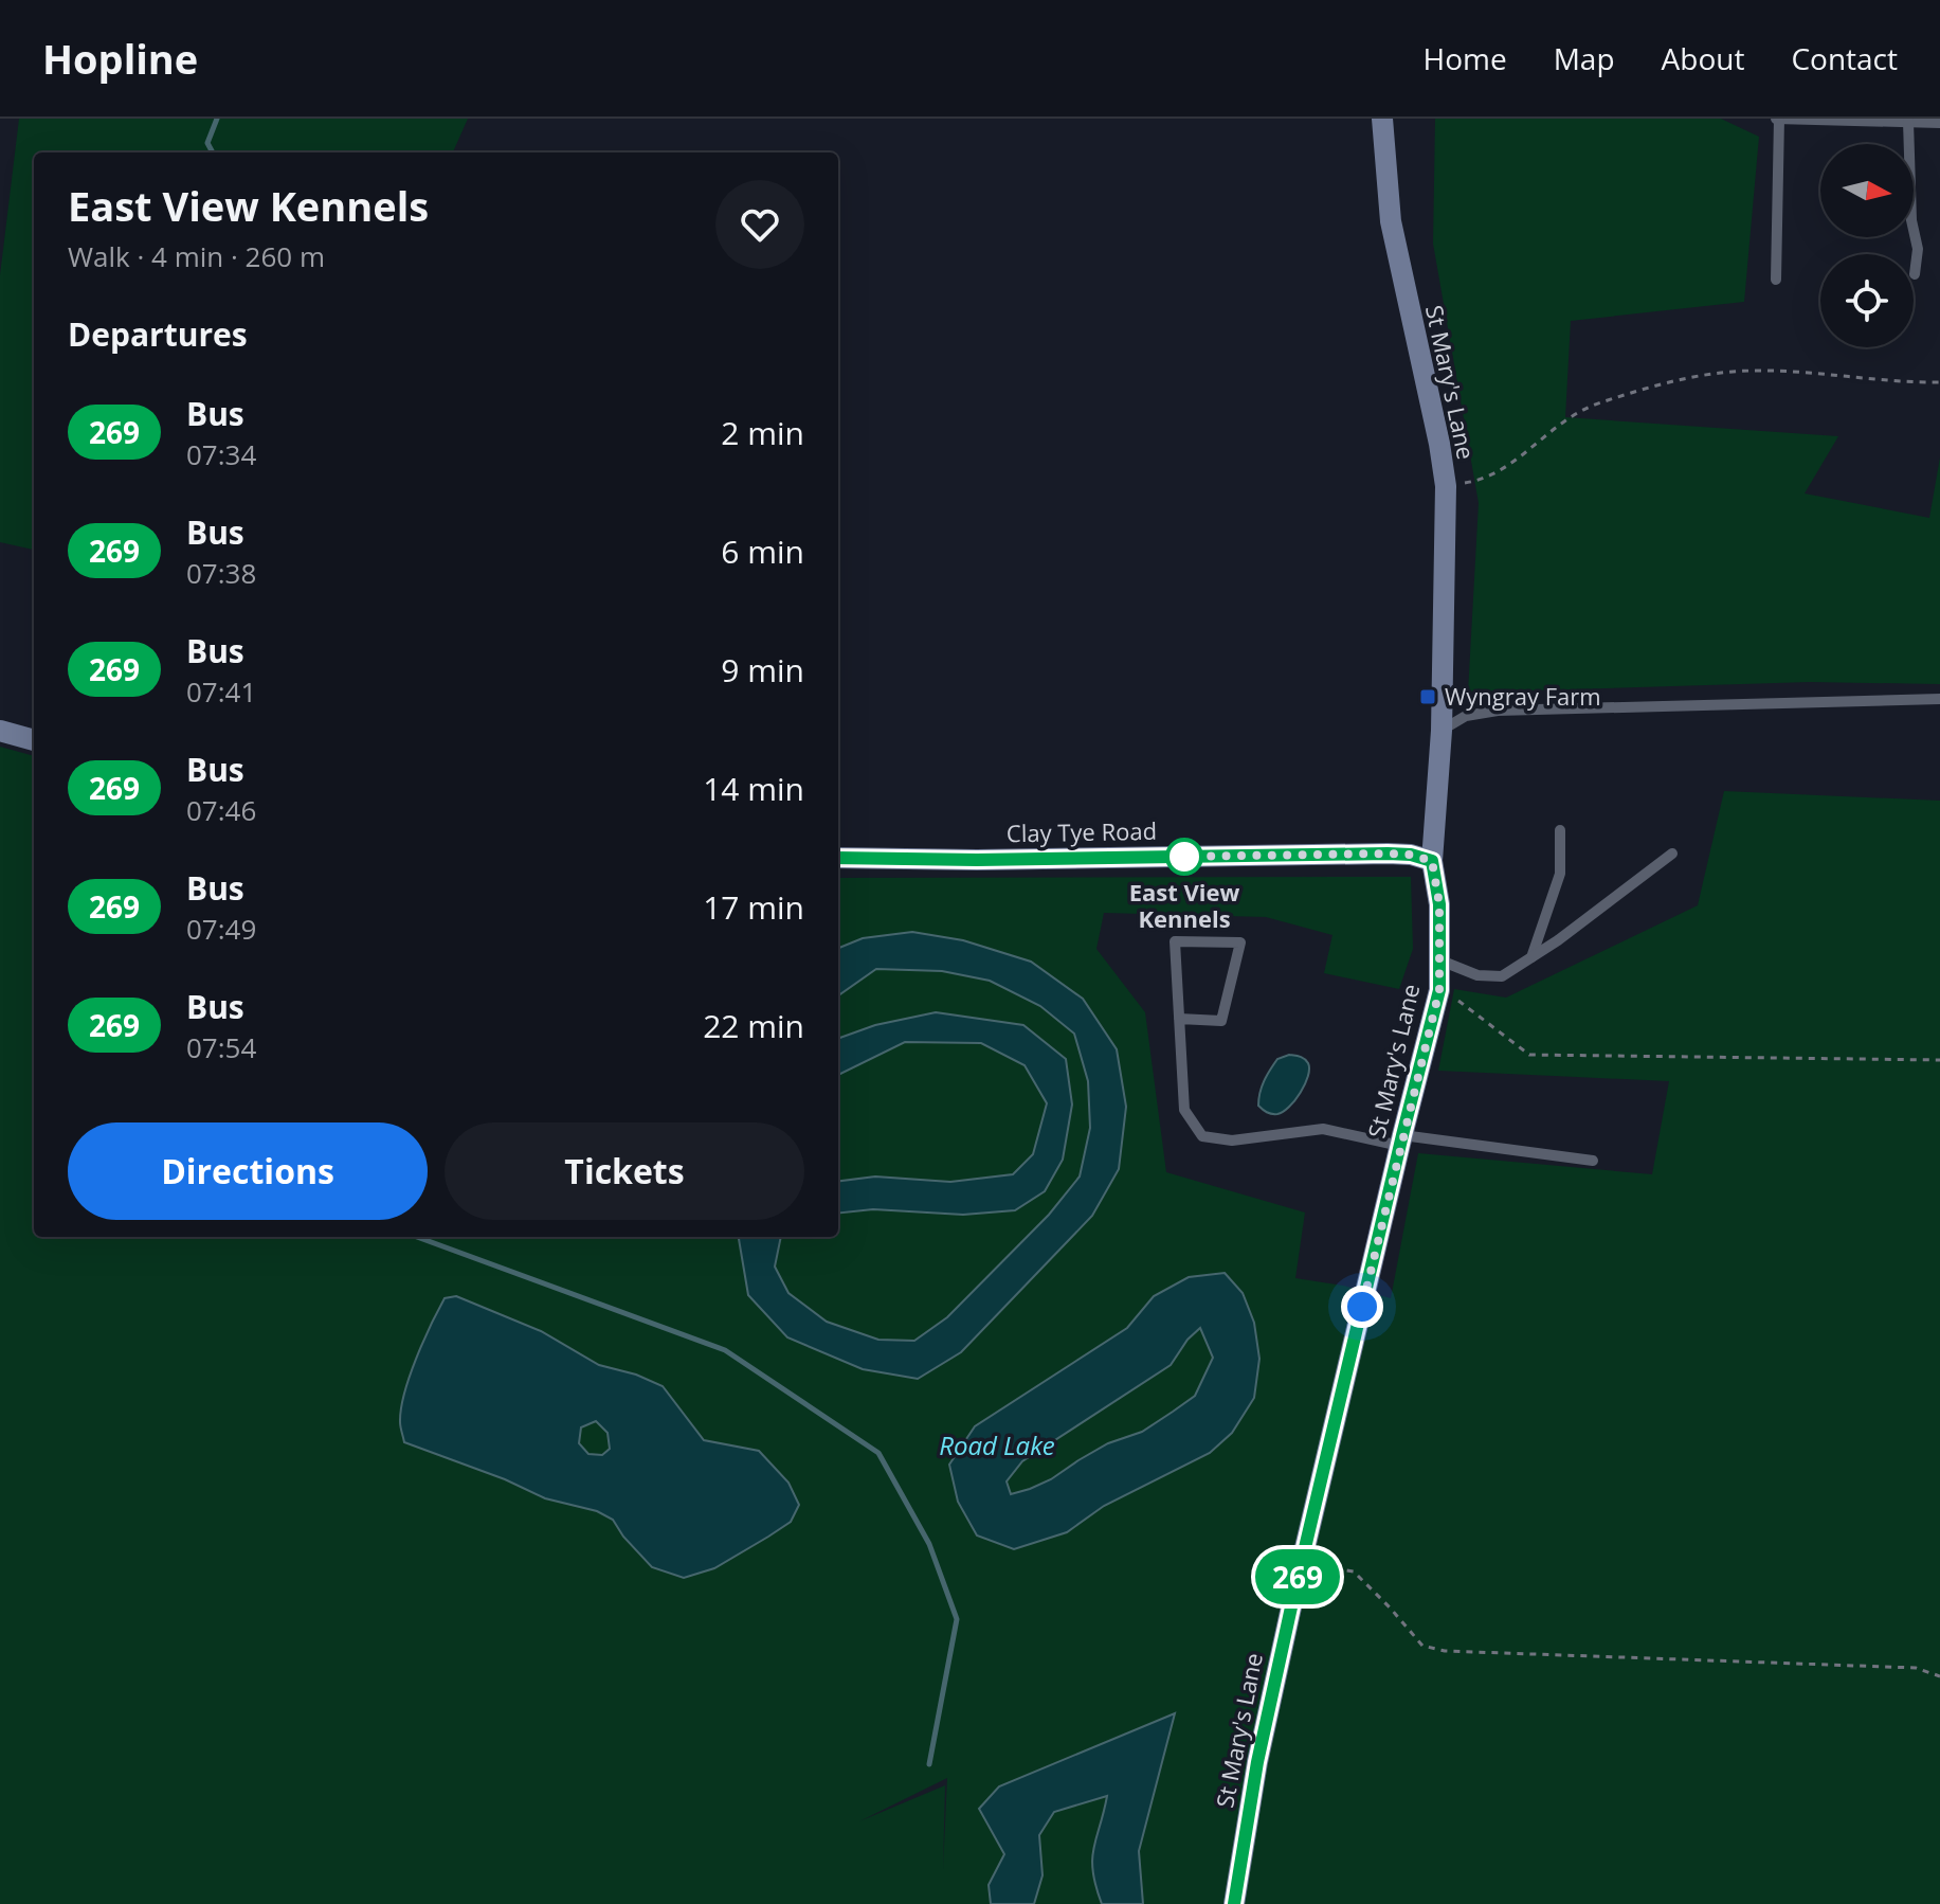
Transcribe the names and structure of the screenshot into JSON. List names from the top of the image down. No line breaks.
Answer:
{"streets":{"main road":["St Mary's Lane","Clay Tye Road"]},"crossings":[["St Mary's Lane","Clay Tye Road"]],"water":["Road Lake"],"places":{"transit":["Wyngray Farm"],"other":["East View Kennels"]},"lines":["bus line 269"],"north":"right","page":{"header":"Hopline","nav":["Home","Map","About","Contact"],"on_map":"269","heading":[["East View Kennels","Walk · 4 min · 260 m"],"Departures"],"list":[{"mark":"269","name":"Bus","note":"07:34","value":"2 min"},{"mark":"269","name":"Bus","note":"07:38","value":"6 min"},{"mark":"269","name":"Bus","note":"07:41","value":"9 min"},{"mark":"269","name":"Bus","note":"07:46","value":"14 min"},{"mark":"269","name":"Bus","note":"07:49","value":"17 min"},{"mark":"269","name":"Bus","note":"07:54","value":"22 min"}],"buttons":["Directions","Tickets"]}}
